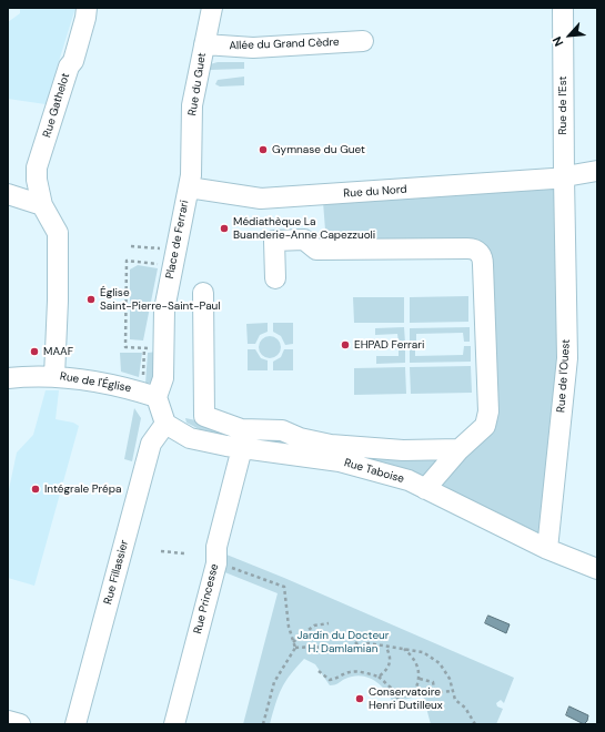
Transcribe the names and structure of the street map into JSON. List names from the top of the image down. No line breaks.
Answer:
{"streets":{"street":["Allée du Grand Cèdre","Rue du Guet","Rue Gathelot","Rue de l'Est","Rue du Nord","Place de Ferrari","Rue de l'Ouest","Rue de l'Église","Rue Taboise","Rue Fillassier","Rue Princesse"]},"crossings":[["Allée du Grand Cèdre","Rue du Guet"],["Rue du Guet","Rue du Nord"],["Rue du Guet","Place de Ferrari"],["Rue Gathelot","Rue de l'Église"],["Rue de l'Est","Rue du Nord"],["Rue de l'Est","Rue de l'Ouest"],["Rue du Nord","Place de Ferrari"],["Rue du Nord","Rue de l'Ouest"],["Place de Ferrari","Rue de l'Église"],["Rue de l'Ouest","Rue Taboise"],["Rue Taboise","Rue Fillassier"],["Rue Taboise","Rue Princesse"]],"parks":["Jardin du Docteur H. Damlamian"],"places":["Gymnase du Guet","Médiathèque La Buanderie-Anne Capezzuoli","Église Saint-Pierre-Saint-Paul","EHPAD Ferrari","MAAF","Intégrale Prépa","Conservatoire Henri Dutilleux"],"north":"bottom left"}
